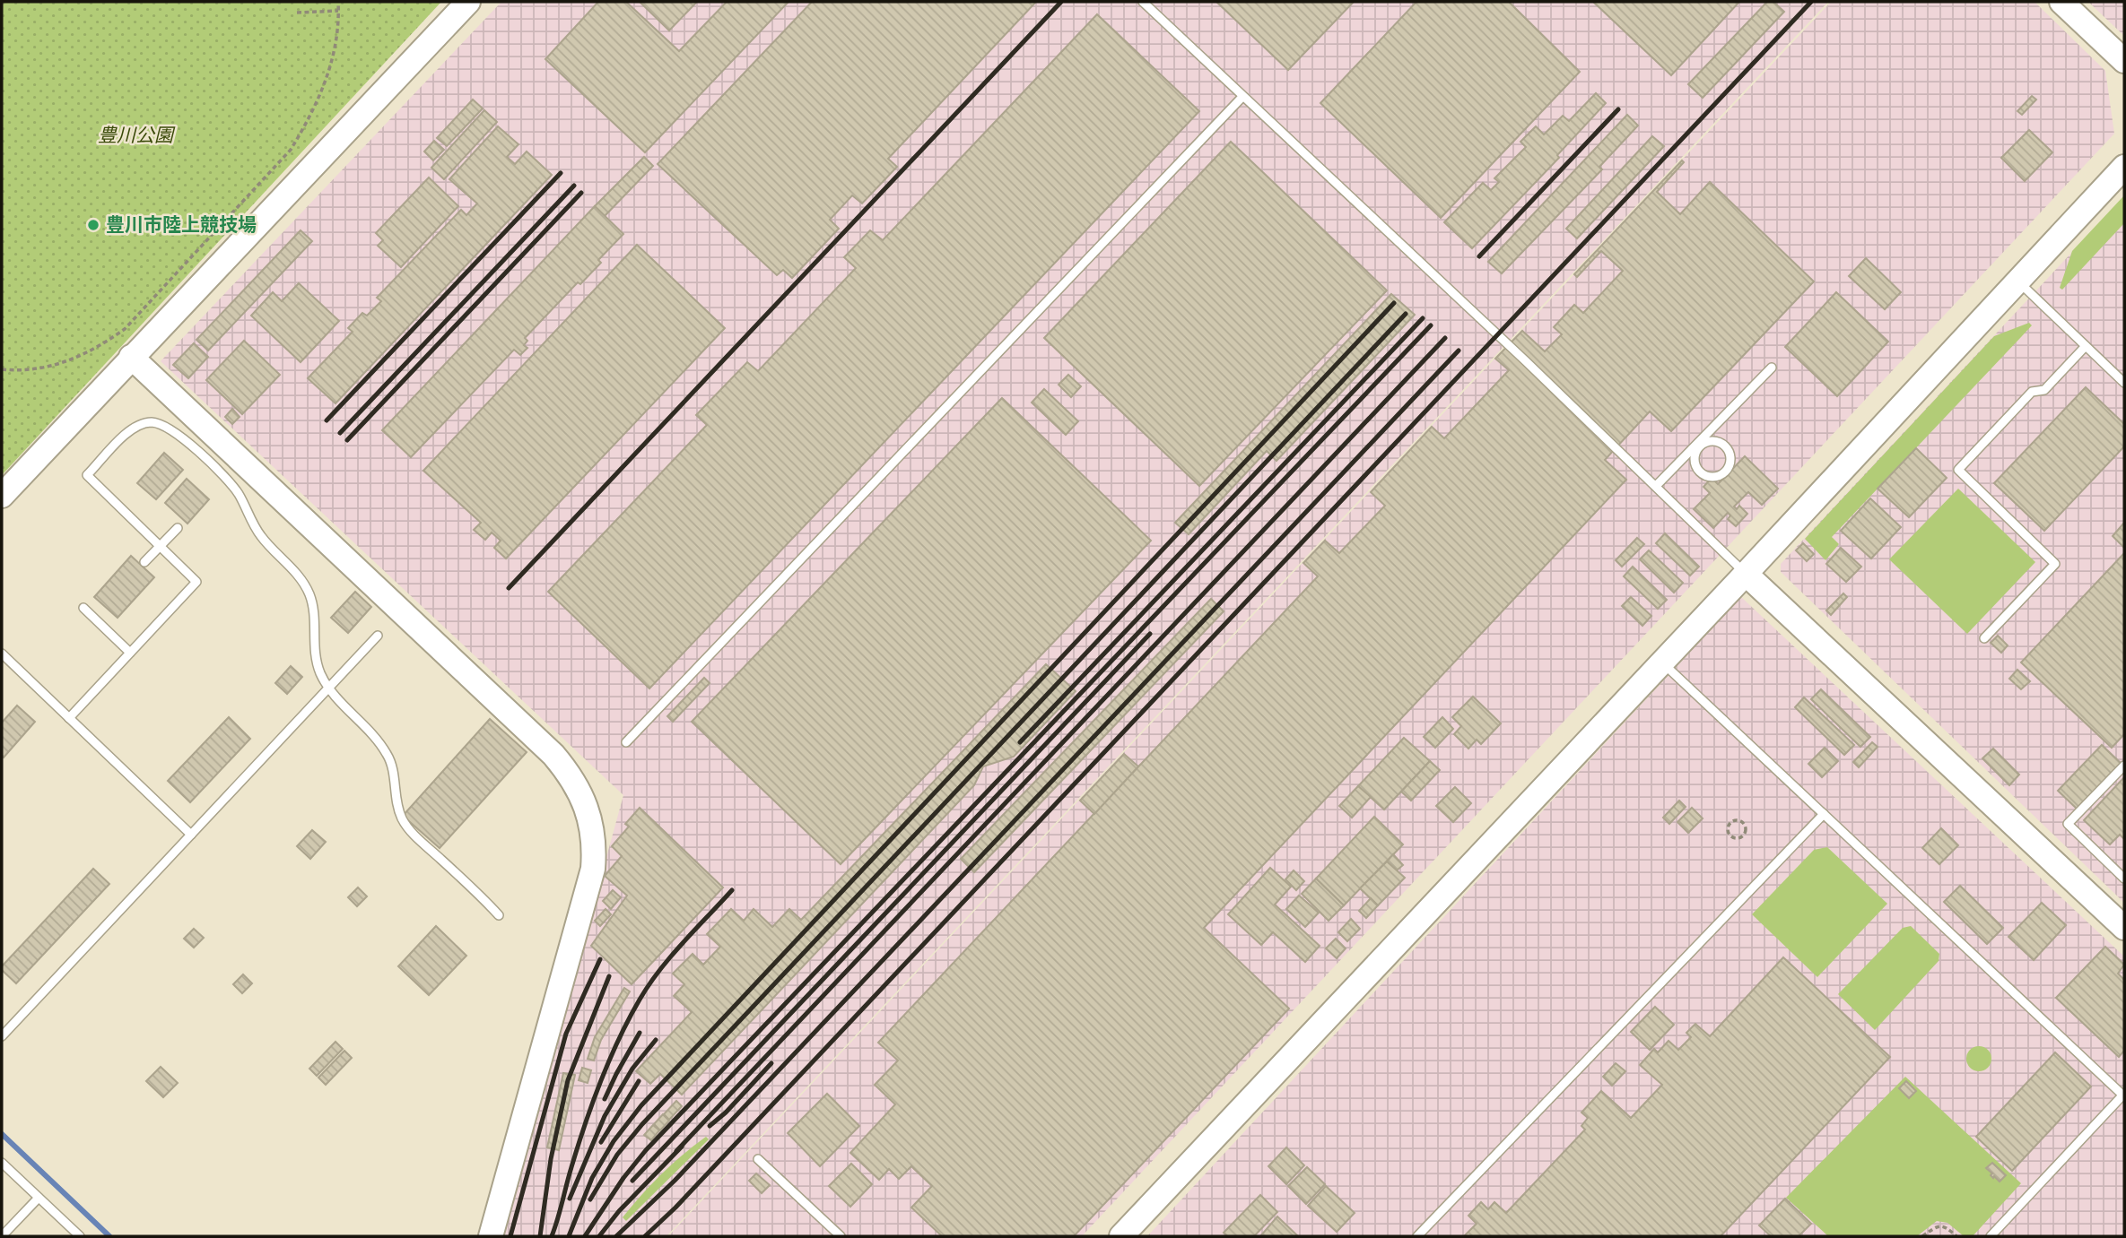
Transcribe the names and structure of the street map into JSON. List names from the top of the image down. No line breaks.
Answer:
{"parks":["豊川公園"],"places":["豊川市陸上競技場"]}
